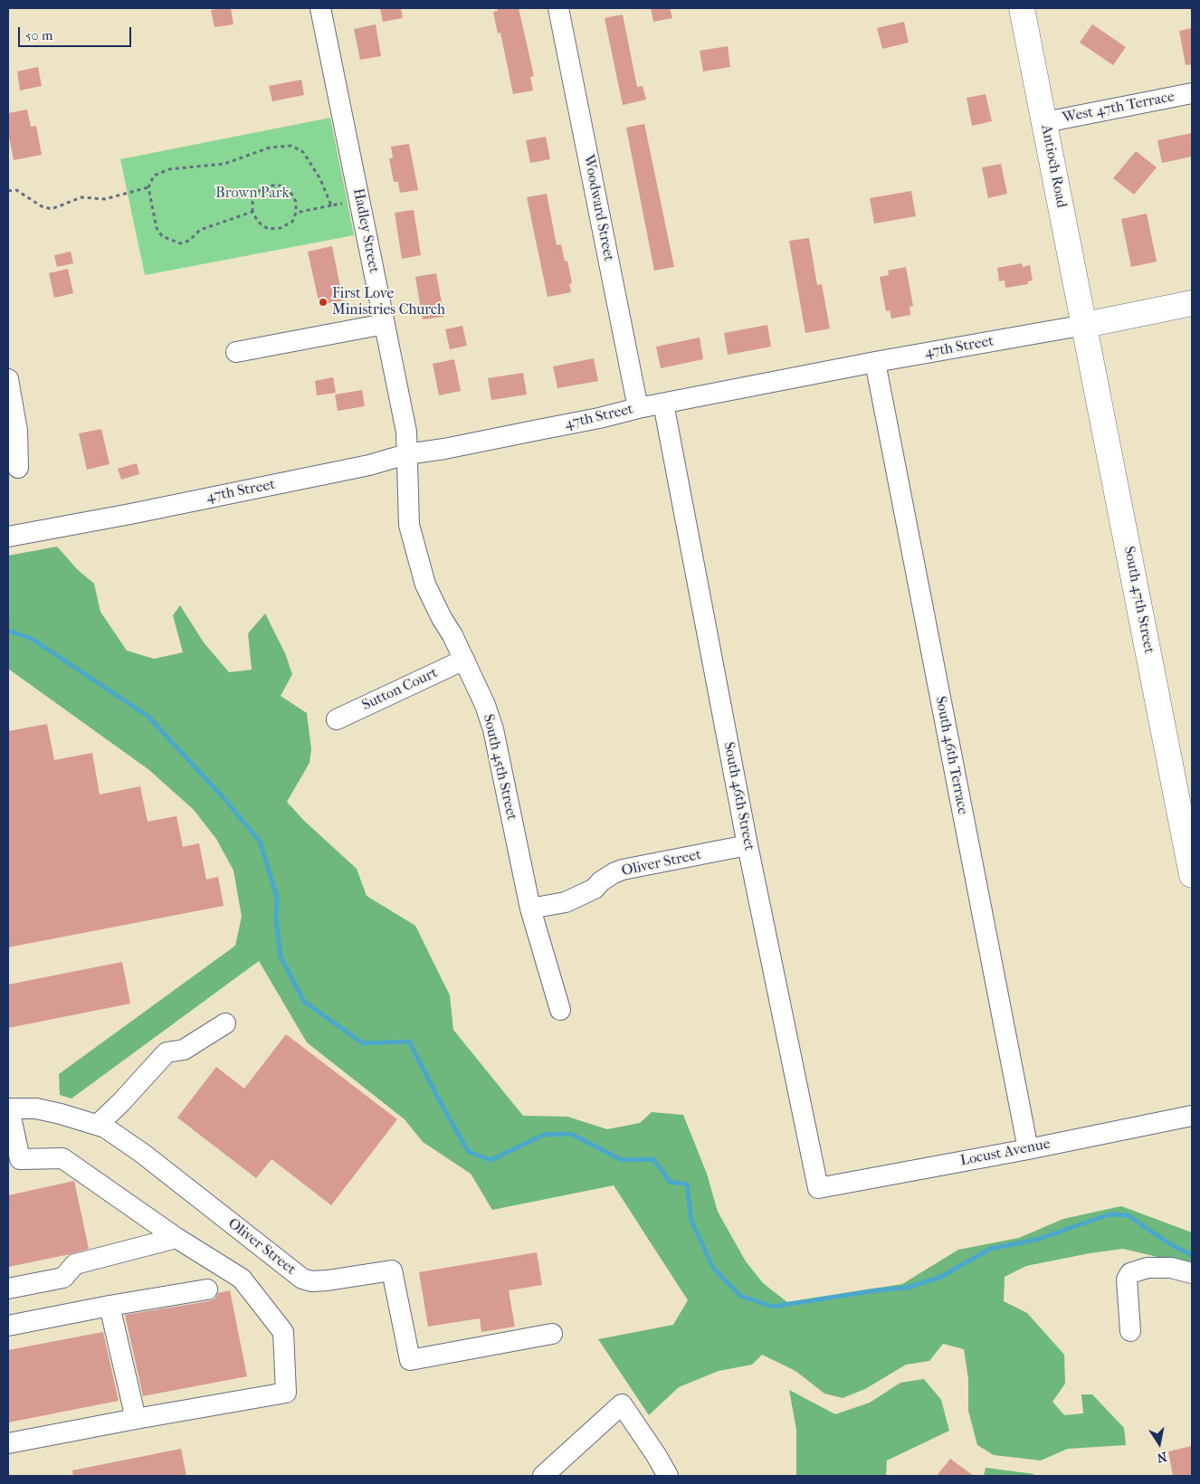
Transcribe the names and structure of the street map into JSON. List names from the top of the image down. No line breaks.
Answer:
{"streets":{"main road":["Antioch Road","47th Street","South 47th Street"],"street":["West 47th Terrace","Woodward Street","Hadley Street","Sutton Court","South 46th Terrace","South 45th Street","South 46th Street","Oliver Street","Locust Avenue"]},"crossings":[["West 47th Terrace","Antioch Road"],["Antioch Road","47th Street"],["Antioch Road","South 47th Street"],["Woodward Street","47th Street"],["Hadley Street","47th Street"],["Hadley Street","South 45th Street"],["47th Street","South 47th Street"],["47th Street","South 46th Terrace"],["47th Street","South 45th Street"],["47th Street","South 46th Street"],["Sutton Court","South 45th Street"],["South 46th Terrace","Locust Avenue"],["South 45th Street","Oliver Street"],["South 46th Street","Oliver Street"],["South 46th Street","Locust Avenue"]],"parks":["Brown Park"],"places":["First Love Ministries Church"],"scale_bar":"50 m","north":"bottom"}
